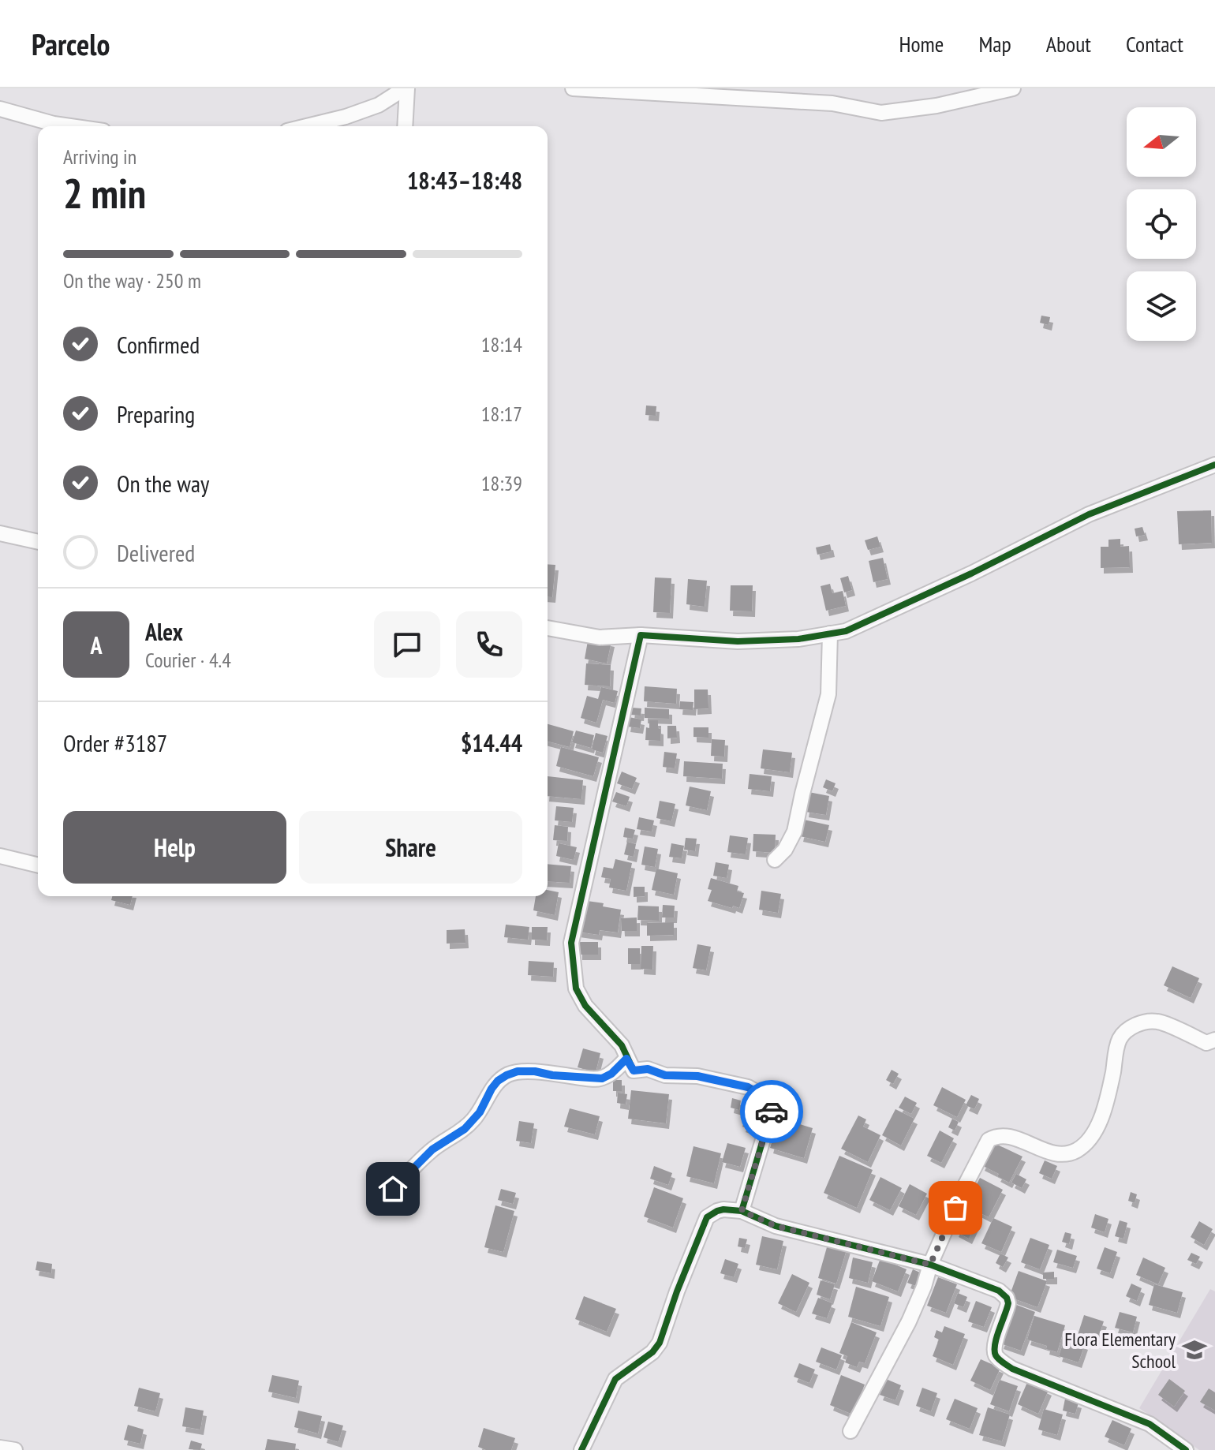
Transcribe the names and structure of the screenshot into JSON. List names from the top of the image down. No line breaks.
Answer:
{"places":{"school or university":["Flora Elementary School"]},"north":"left","page":{"header":"Parcelo","nav":["Home","Map","About","Contact"],"heading":["2 min","Arriving in","18:43–18:48"],"panel":["Alex","Courier · 4.4","Order #3187","$14.44"],"bar":"On the way · 250 m","list":[["Confirmed","18:14"],["Preparing","18:17"],["On the way","18:39"],"Delivered"],"round":"A","buttons":["Help","Share"]}}
